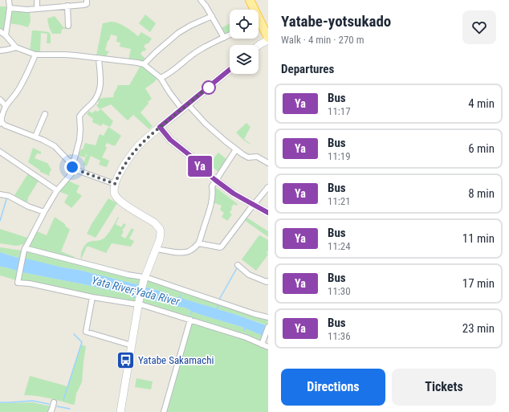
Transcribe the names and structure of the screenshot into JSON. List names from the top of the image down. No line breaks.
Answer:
{"water":["Yata River;Yada River"],"places":{"bus stop":["Yatabe Sakamachi"]},"lines":["bus line Ya"],"page":{"on_map":"Ya","heading":[["Yatabe-yotsukado","Walk · 4 min · 270 m"],"Departures"],"list":[{"mark":"Ya","name":"Bus","note":"11:17","value":"4 min"},{"mark":"Ya","name":"Bus","note":"11:19","value":"6 min"},{"mark":"Ya","name":"Bus","note":"11:21","value":"8 min"},{"mark":"Ya","name":"Bus","note":"11:24","value":"11 min"},{"mark":"Ya","name":"Bus","note":"11:30","value":"17 min"},{"mark":"Ya","name":"Bus","note":"11:36","value":"23 min"}],"buttons":["Directions","Tickets"]}}
